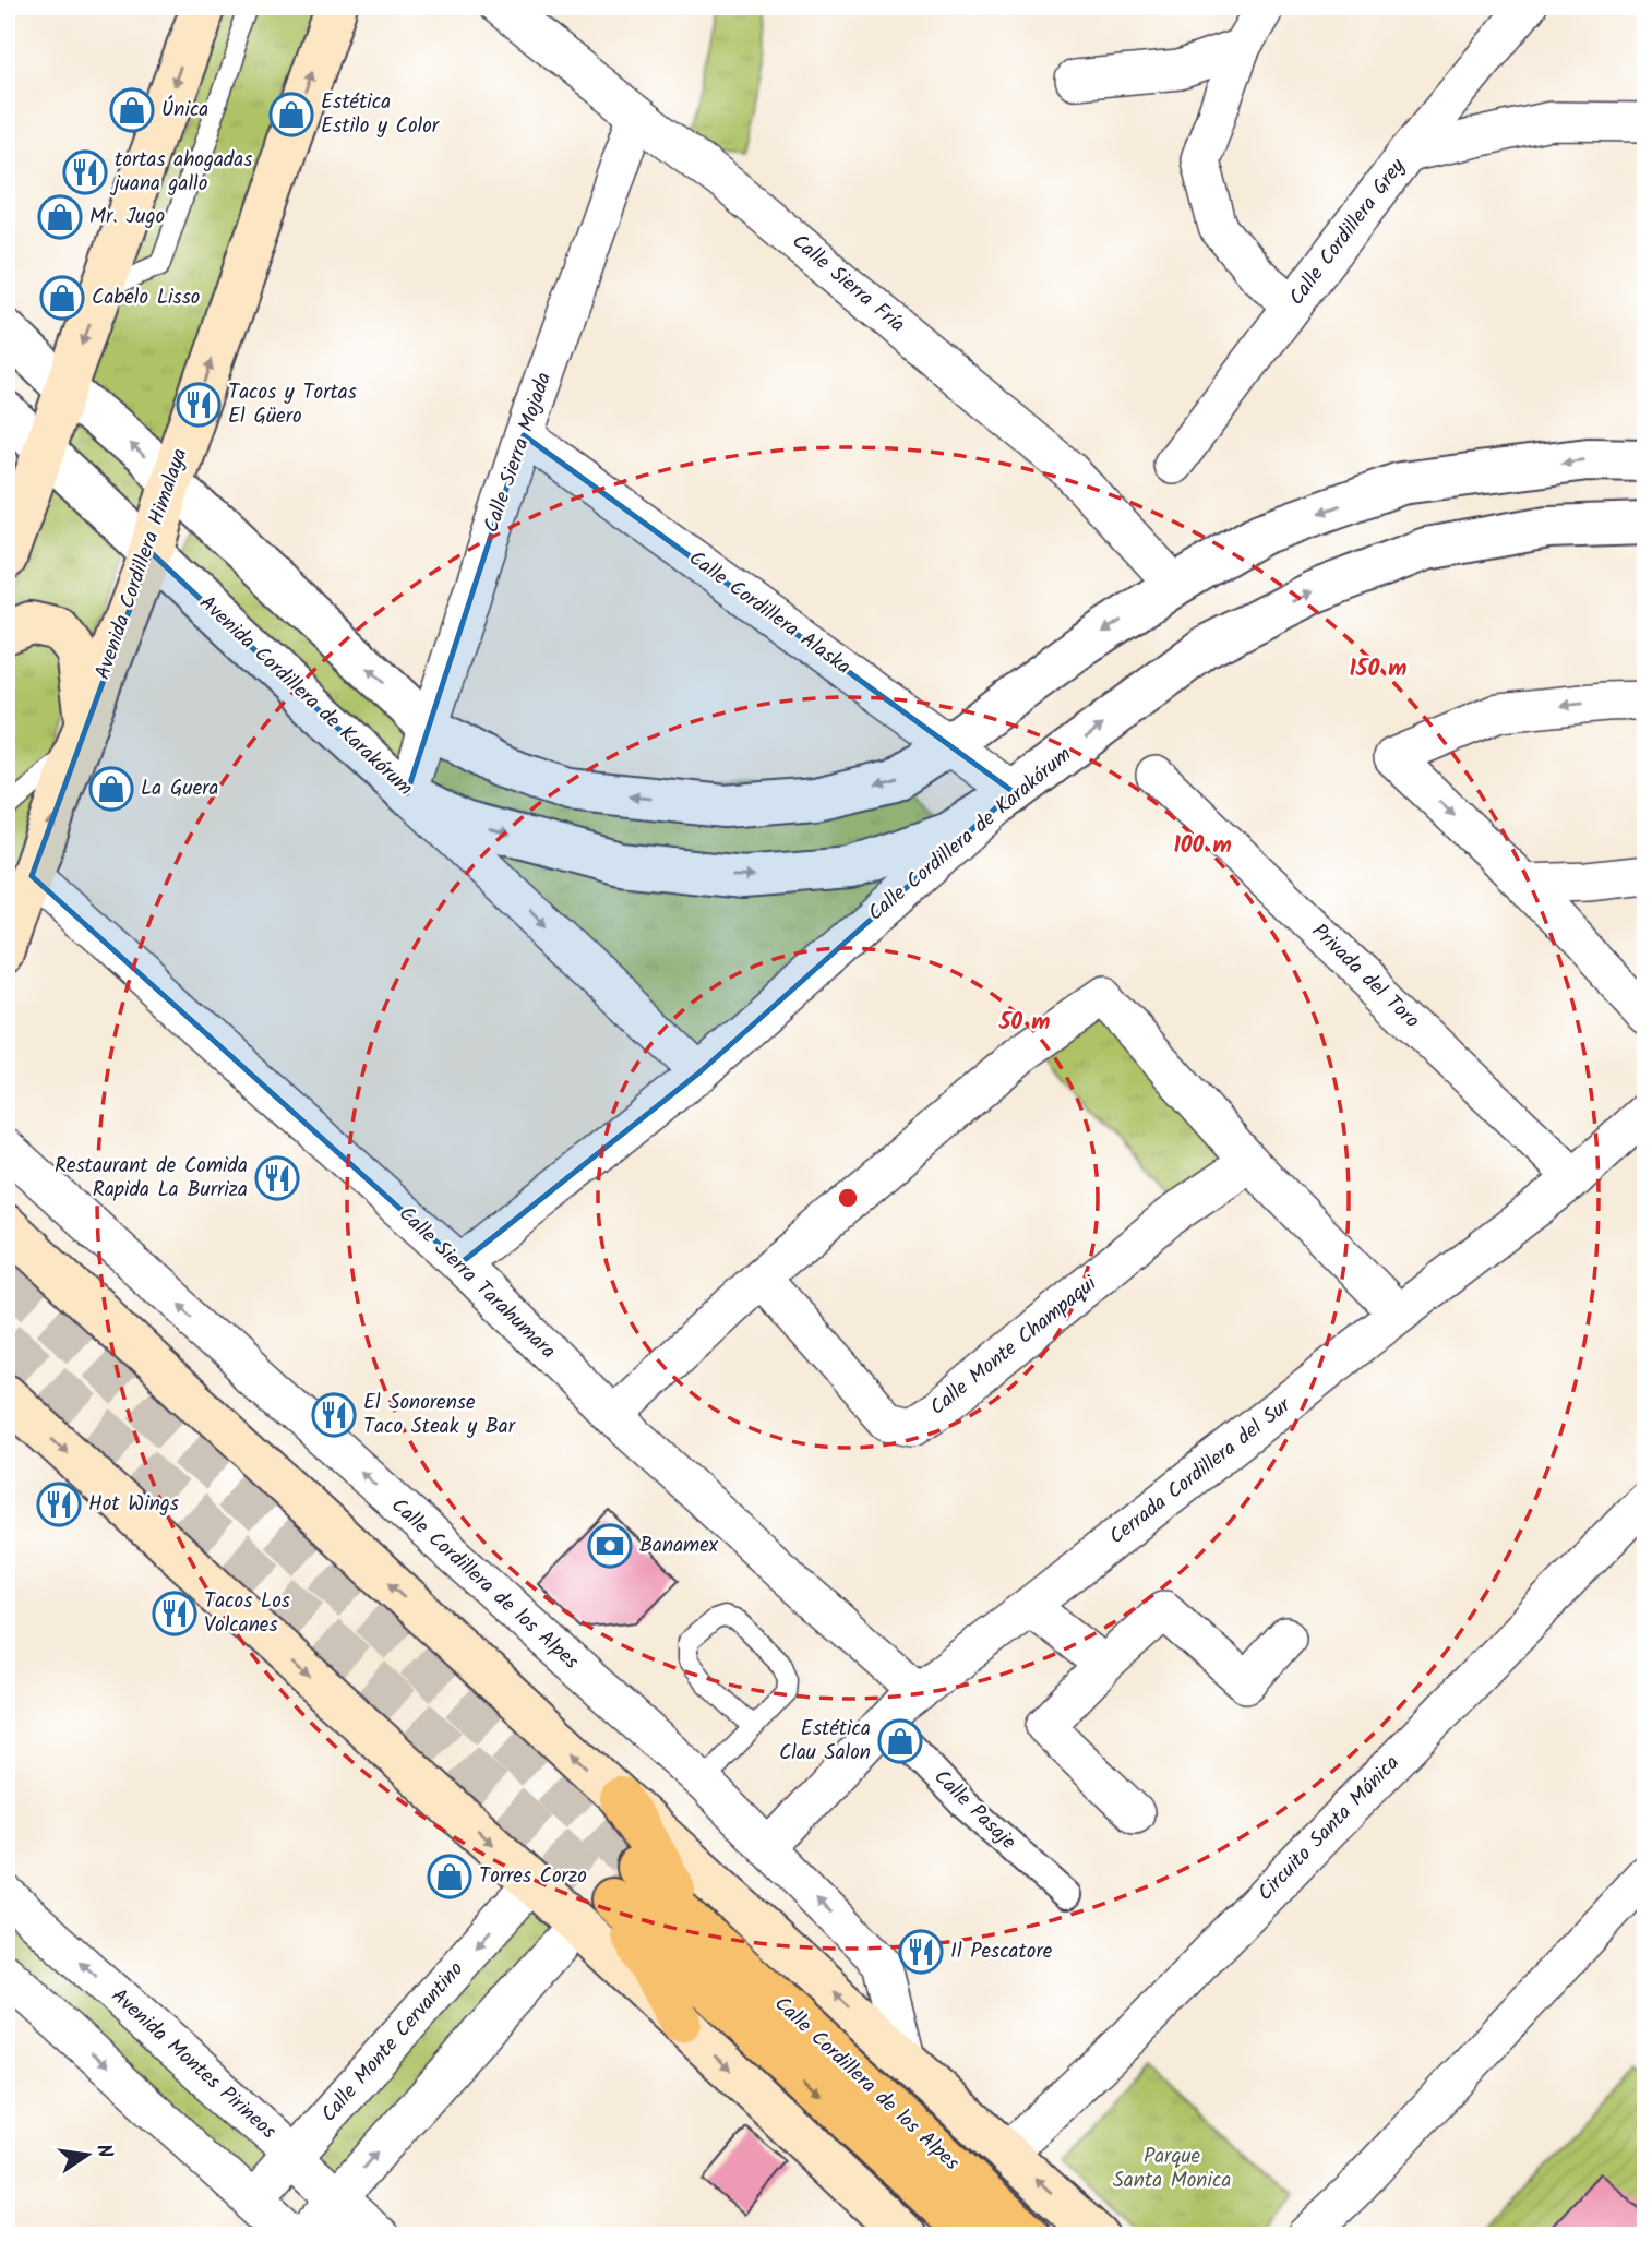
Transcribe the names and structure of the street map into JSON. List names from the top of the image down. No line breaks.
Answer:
{"streets":{"highway":["Calle Cordillera de los Alpes"],"main road":["Avenida Cordillera Himalaya"],"street":["Calle Cordillera Grey","Calle Sierra Fría","Calle Sierra Mojada","Calle Cordillera Alaska","Avenida Cordillera de Karakórum","Calle Cordillera de Karakórum","Privada del Toro","Calle Sierra Tarahumara","Calle Monte Champaqui","Cerrada Cordillera del Sur","Calle Pasaje","Circuito Santa Mónica","Calle Monte Cervantino","Avenida Montes Pirineos"]},"crossings":[["Calle Sierra Fría","Calle Sierra Mojada"],["Calle Sierra Mojada","Calle Cordillera Alaska"],["Calle Sierra Mojada","Avenida Cordillera de Karakórum"],["Avenida Cordillera Himalaya","Avenida Cordillera de Karakórum"],["Avenida Cordillera Himalaya","Calle Sierra Tarahumara"],["Calle Cordillera Alaska","Avenida Cordillera de Karakórum"],["Calle Cordillera Alaska","Calle Cordillera de Karakórum"],["Avenida Cordillera de Karakórum","Calle Cordillera de Karakórum"],["Calle Cordillera de Karakórum","Calle Sierra Tarahumara"],["Privada del Toro","Cerrada Cordillera del Sur"],["Calle Sierra Tarahumara","Cerrada Cordillera del Sur"],["Cerrada Cordillera del Sur","Calle Cordillera de los Alpes"],["Cerrada Cordillera del Sur","Calle Pasaje"],["Calle Cordillera de los Alpes","Circuito Santa Mónica"],["Calle Monte Cervantino","Avenida Montes Pirineos"]],"parks":["Parque Santa Monica"],"places":{"shop":["Única","Estética Estilo y Color","Mr. Jugo","Cabelo Lisso","La Guera","Estética Clau Salon","Torres Corzo"],"restaurant":["tortas ahogadas juana gallo","Tacos y Tortas El Güero","Restaurant de Comida Rapida La Burriza","El Sonorense Taco Steak y Bar","Hot Wings","Tacos Los Volcanes","Il Pescatore"],"bank":["Banamex"]},"north":"right","rings":["150 m","100 m","50 m"]}
